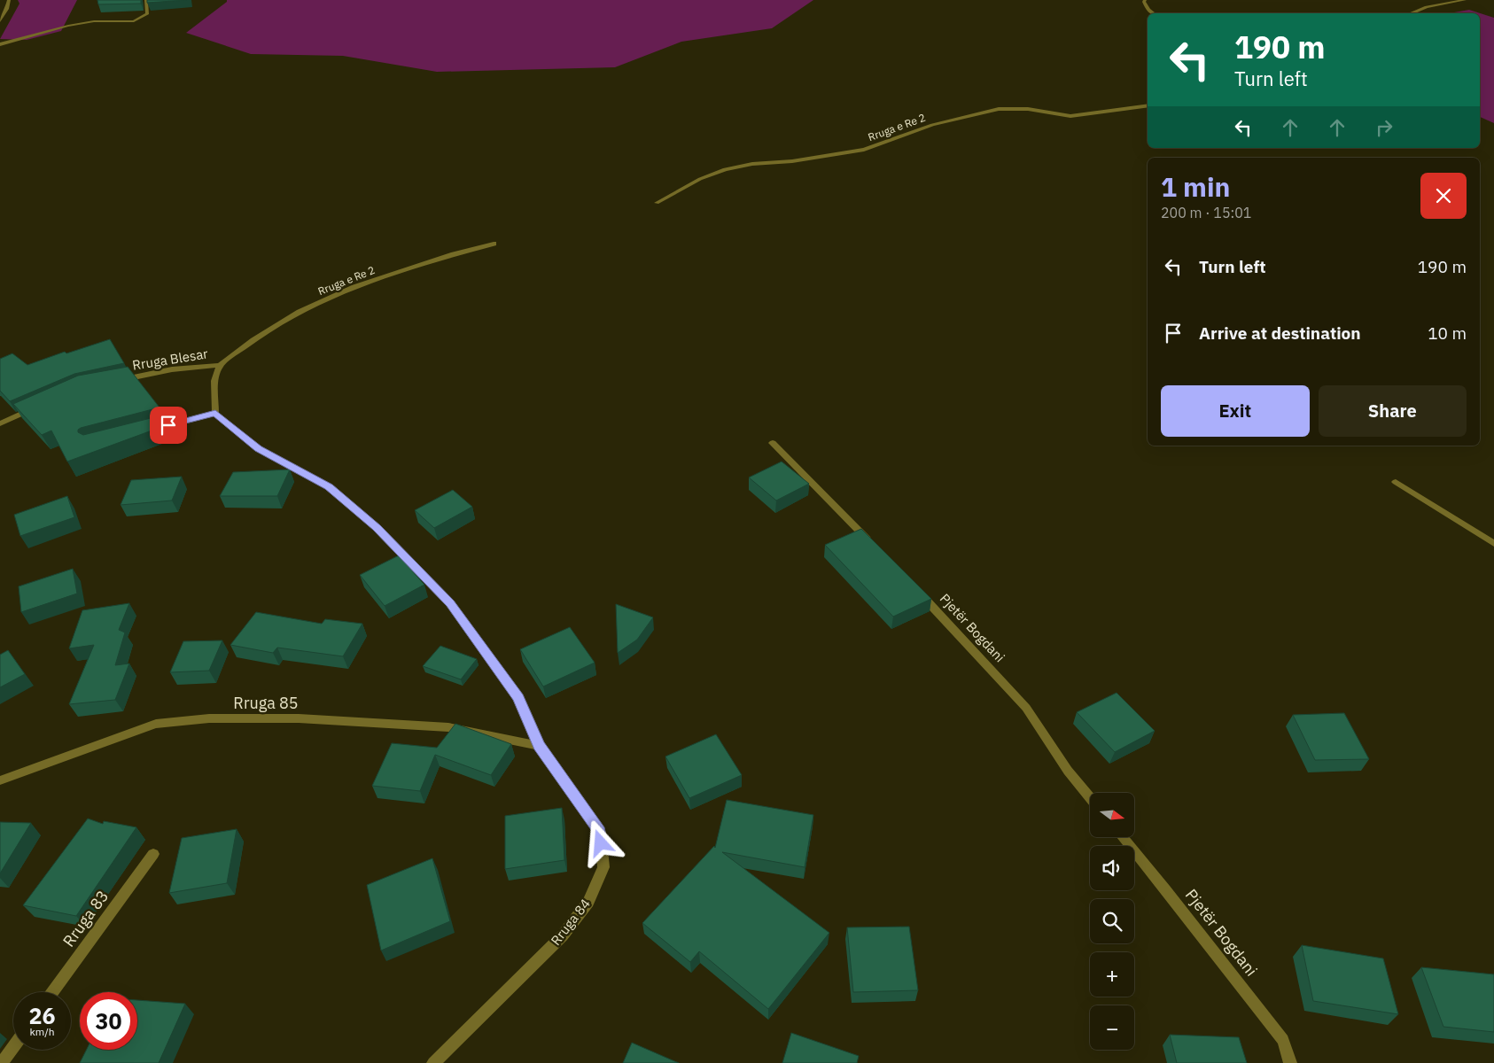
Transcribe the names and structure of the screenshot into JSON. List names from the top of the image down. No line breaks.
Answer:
{"streets":{"street":["Rruga e Re 2","Rruga Blesar","Pjetër Bogdani","Rruga 85","Rruga 83","Rruga 84"]},"crossings":[["Rruga e Re 2","Rruga Blesar"],["Rruga 85","Rruga 84"]],"north":"right","page":{"turn":["190 m","Turn left"],"heading":["1 min","200 m · 15:01"],"list":[{"name":"Turn left","value":"190 m"},{"name":"Arrive at destination","value":"10 m"}],"buttons":["Exit","Share"],"map_buttons":["+","−"],"speed":"26 km/h","limit":"30"}}
